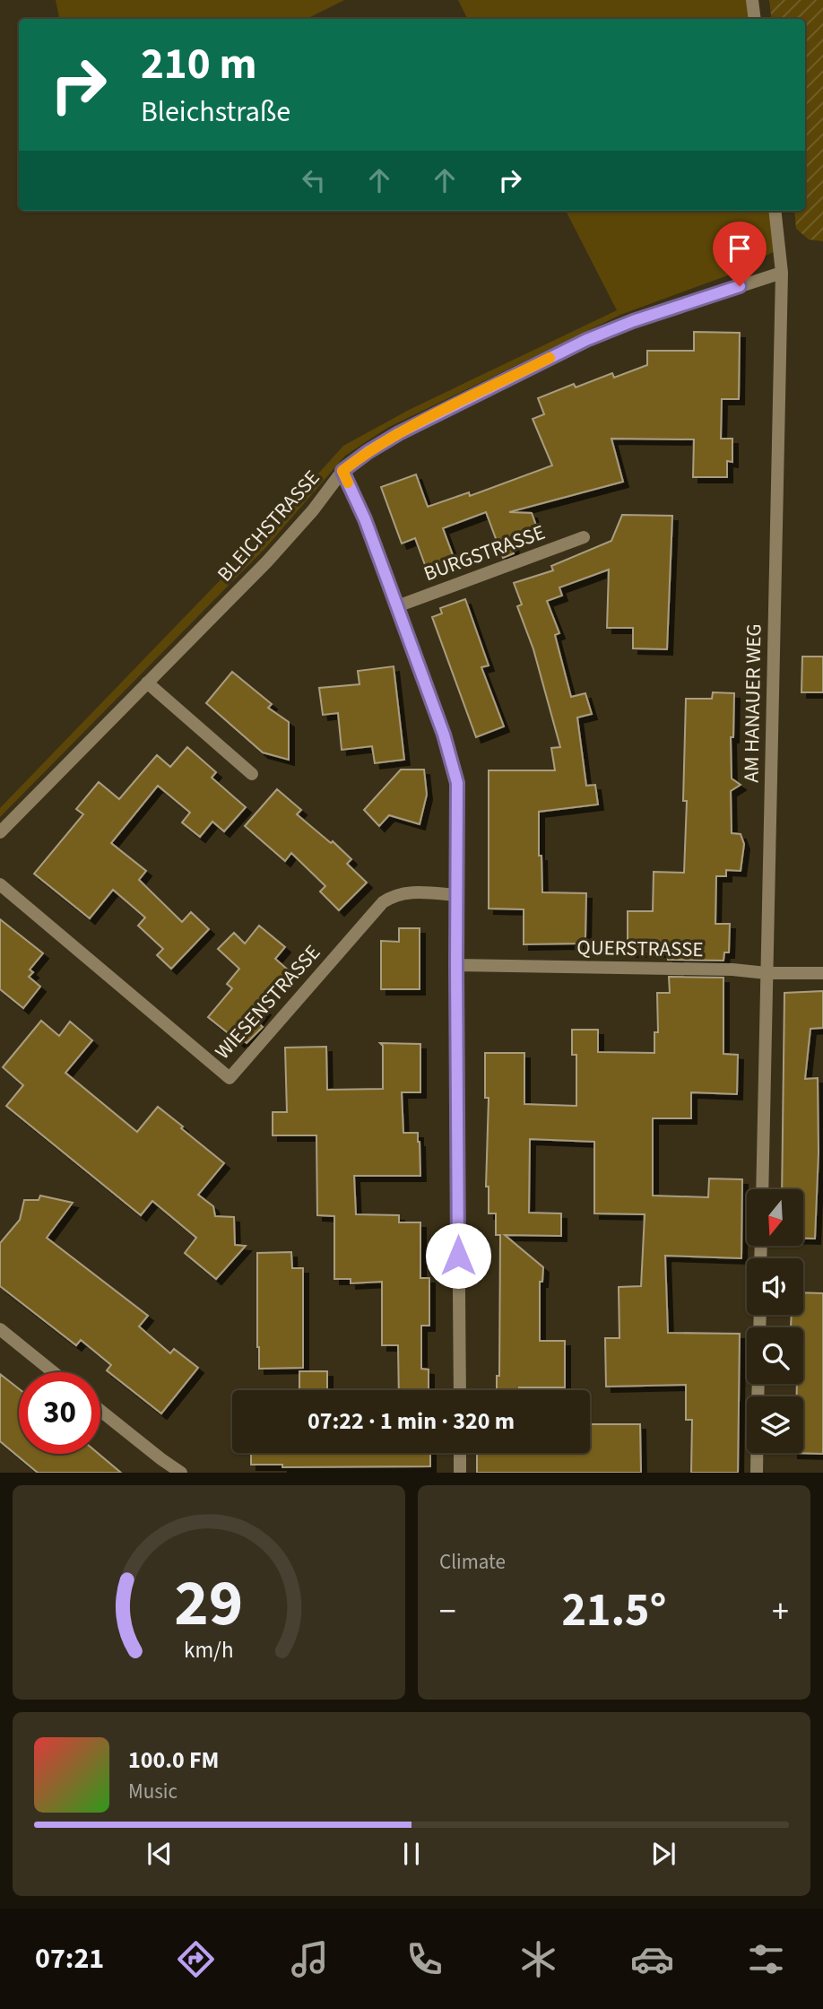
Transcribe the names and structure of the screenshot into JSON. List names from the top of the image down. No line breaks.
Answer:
{"streets":{"street":["BLEICHSTRASSE","BURGSTRASSE","AM HANAUER WEG","QUERSTRASSE","WIESENSTRASSE"]},"crossings":[["BLEICHSTRASSE","AM HANAUER WEG"],["AM HANAUER WEG","QUERSTRASSE"]],"north":"bottom","page":{"turn":["210 m","Bleichstraße"],"limit":"30","trip":"07:22 · 1 min · 320 m","tile":"Climate","heat":["−","21.5°","+"],"song":["100.0 FM","Music"],"tabs":"07:21","gauge":["29","km/h"]}}
